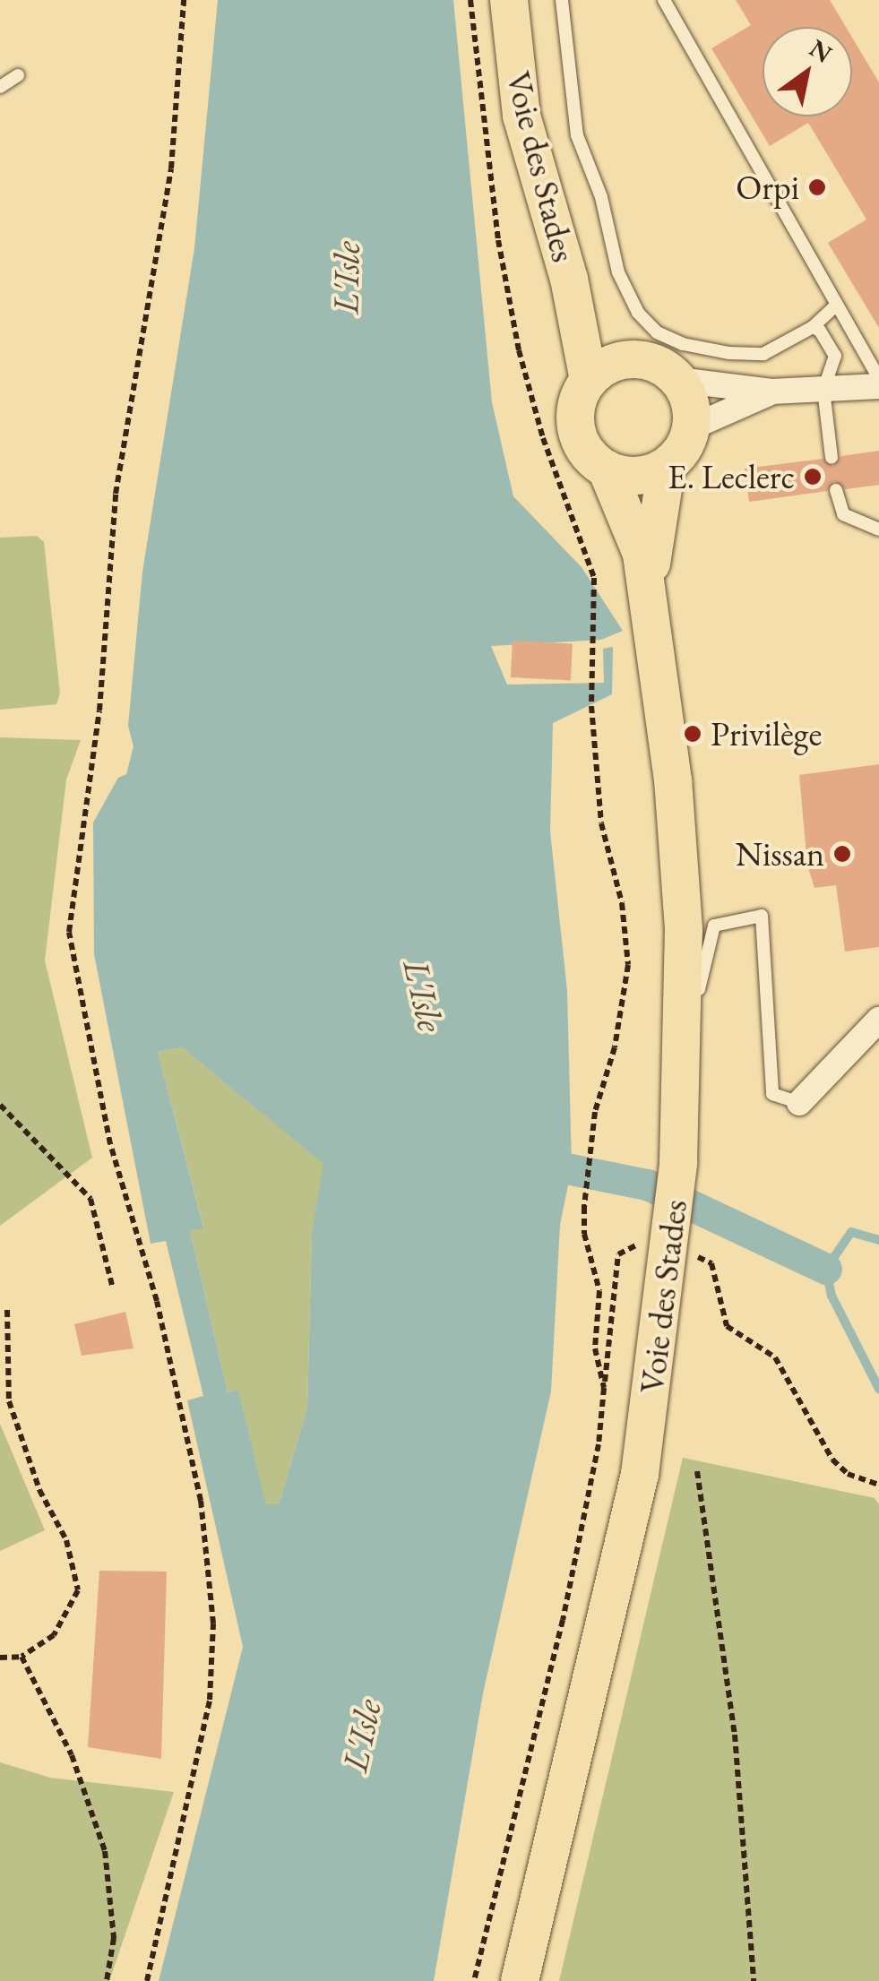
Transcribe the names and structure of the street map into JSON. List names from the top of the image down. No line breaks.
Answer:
{"streets":{"main road":["Voie des Stades"]},"water":["L'Isle"],"places":["Orpi","E. Leclerc","Privilège","Nissan"],"north":"top right"}
